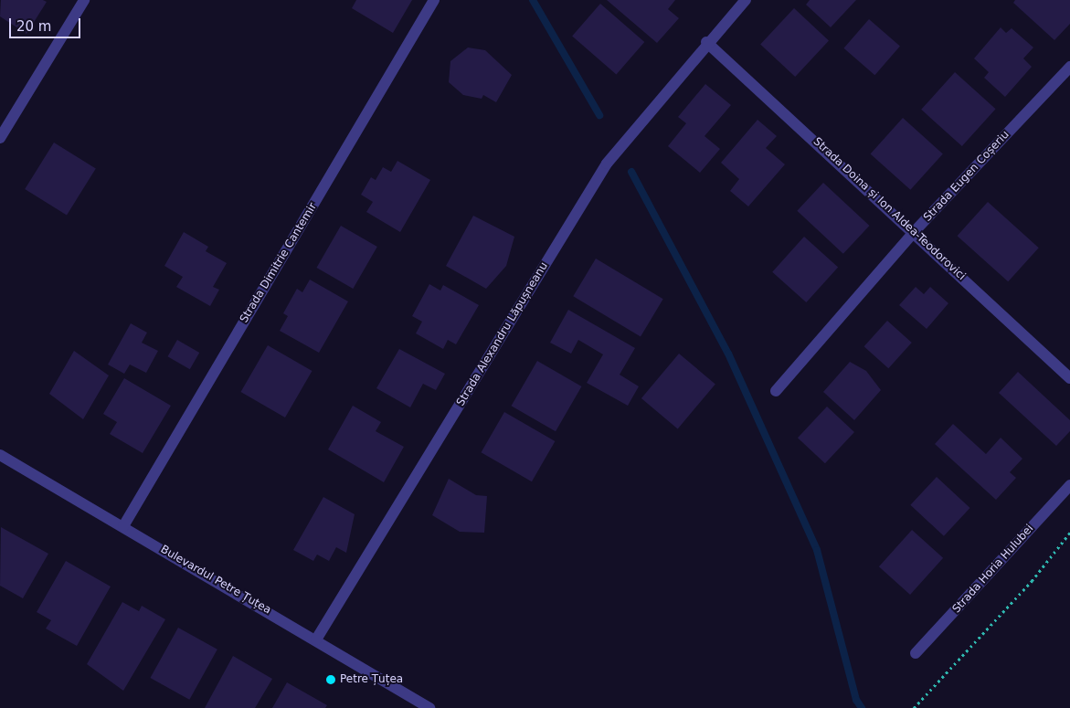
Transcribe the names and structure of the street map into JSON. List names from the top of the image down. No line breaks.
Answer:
{"streets":{"street":["Strada Eugen Coșeriu","Strada Doina și Ion Aldea-Teodorovici","Strada Dimitrie Cantemir","Strada Alexandru Lăpușneanu","Strada Horia Hulubei","Bulevardul Petre Țuțea"]},"crossings":[["Strada Eugen Coșeriu","Strada Doina și Ion Aldea-Teodorovici"],["Strada Doina și Ion Aldea-Teodorovici","Strada Alexandru Lăpușneanu"],["Strada Dimitrie Cantemir","Bulevardul Petre Țuțea"],["Strada Alexandru Lăpușneanu","Bulevardul Petre Țuțea"]],"places":["Petre Țuțea"],"scale_bar":"20 m"}
